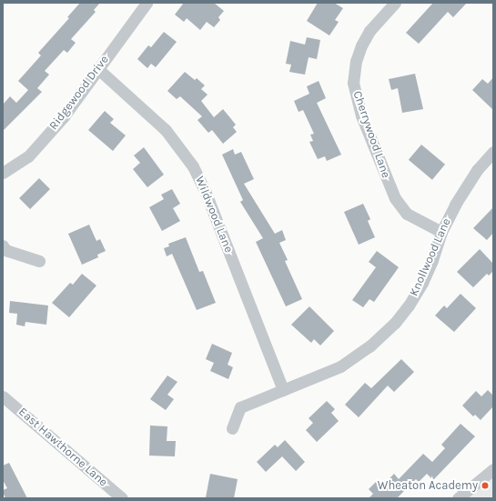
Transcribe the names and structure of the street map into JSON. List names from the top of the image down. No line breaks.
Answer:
{"streets":{"street":["Ridgewood Drive","Cherrywood Lane","Wildwood Lane","Knollwood Lane","East Hawthorne Lane"]},"crossings":[["Ridgewood Drive","Wildwood Lane"],["Cherrywood Lane","Knollwood Lane"],["Wildwood Lane","Knollwood Lane"]],"places":["Wheaton Academy"]}
